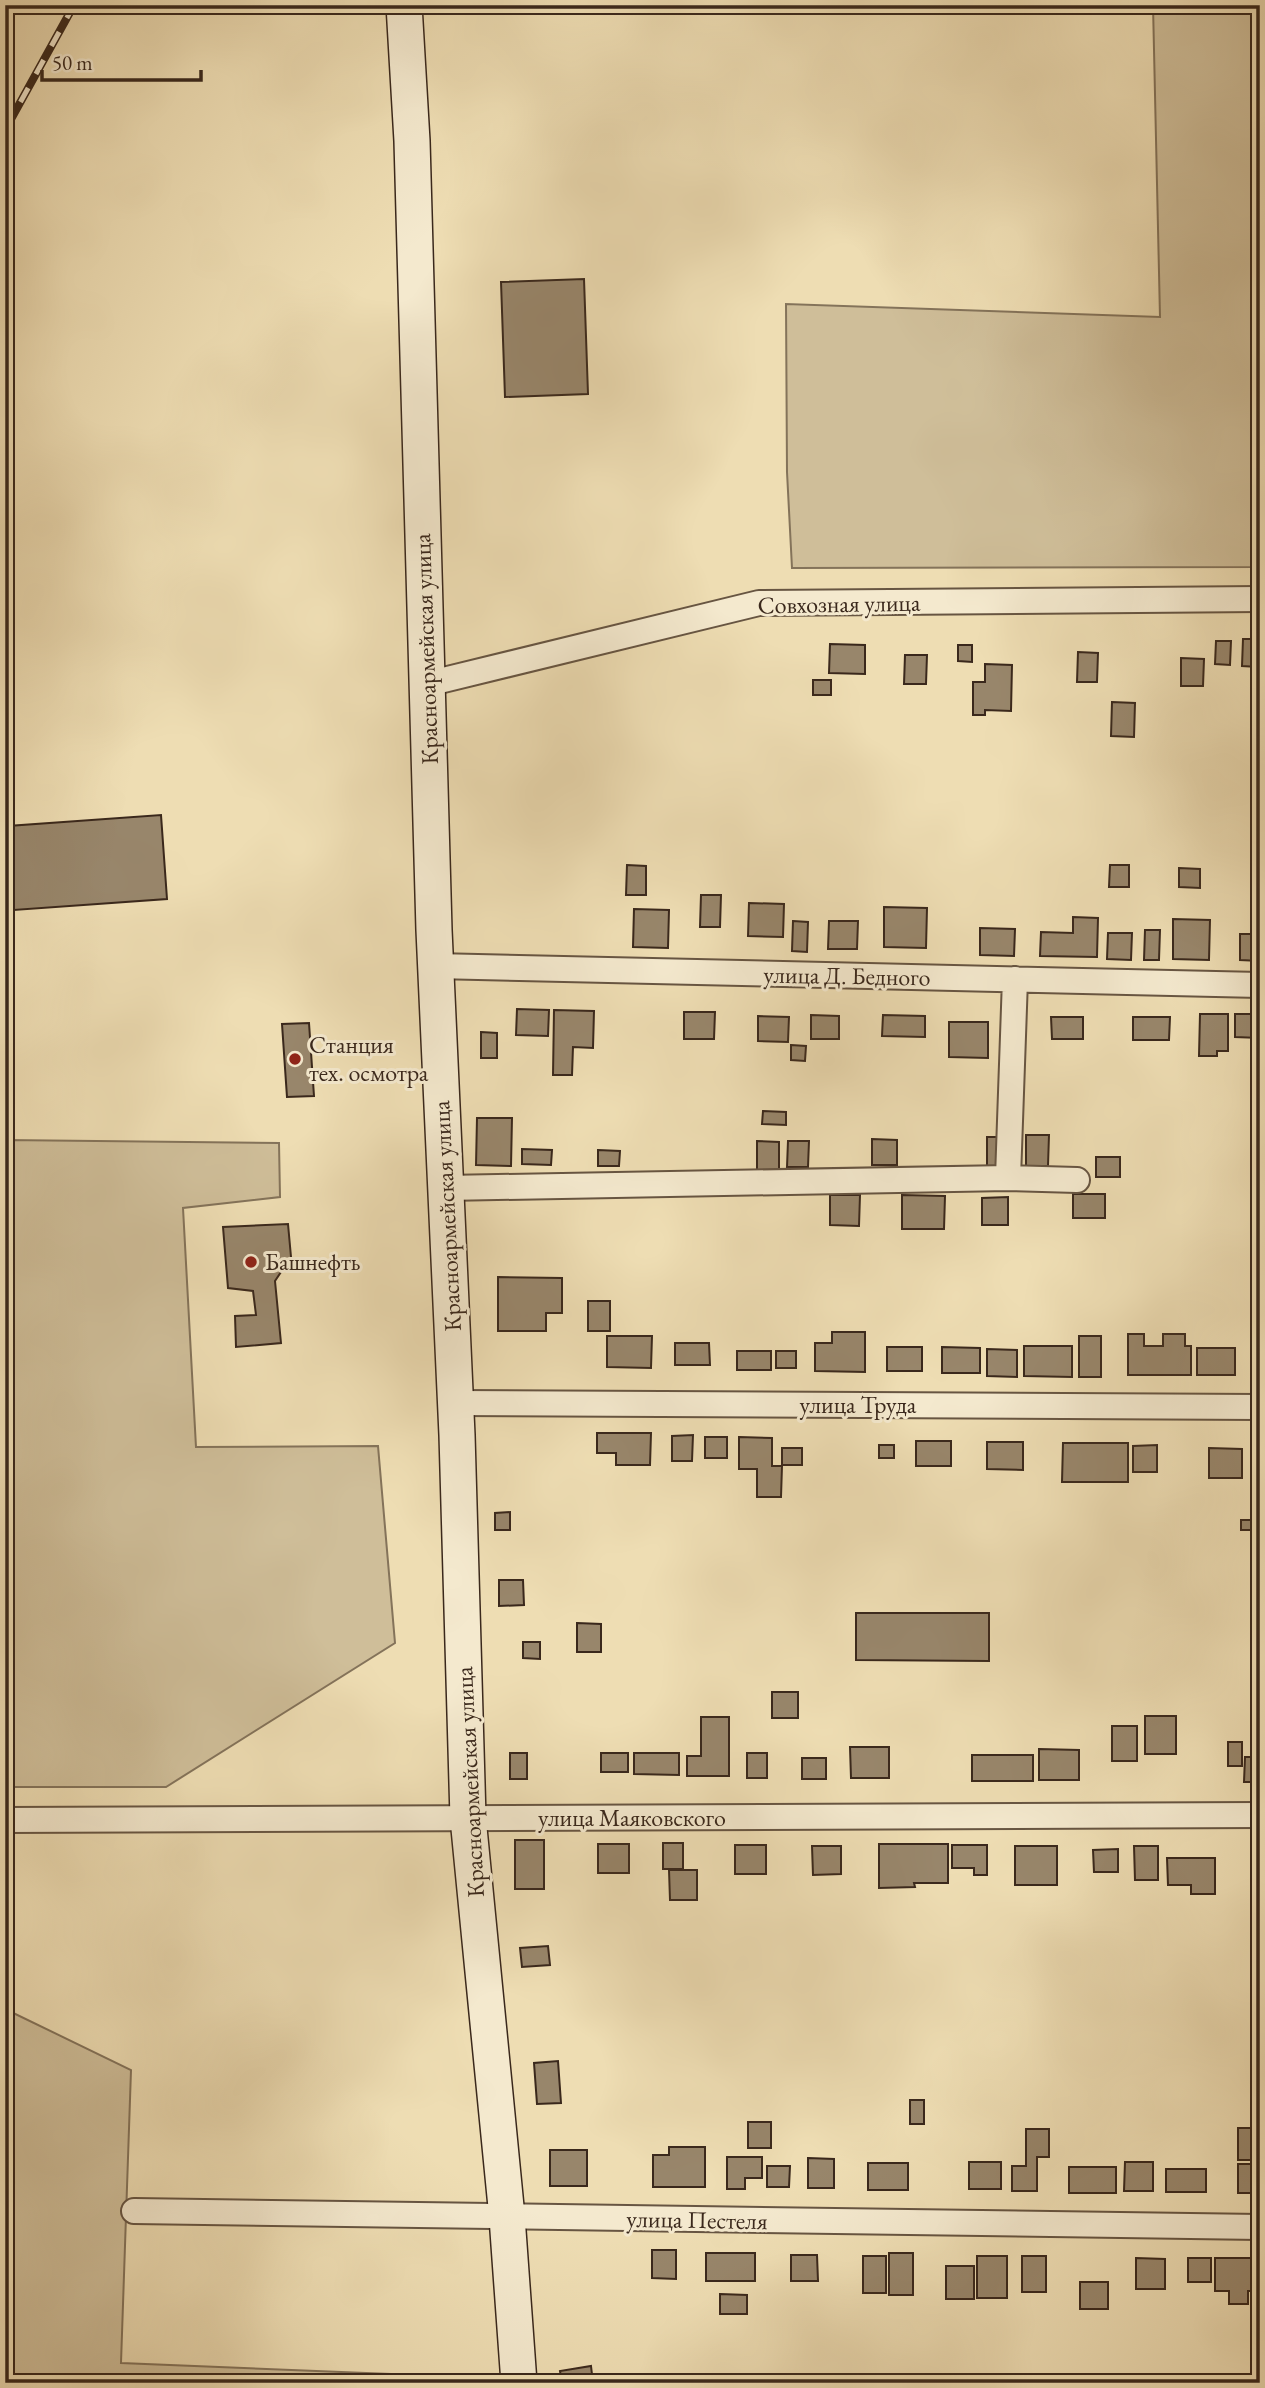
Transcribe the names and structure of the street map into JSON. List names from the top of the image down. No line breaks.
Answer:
{"streets":{"main road":["Красноармейская улица"],"street":["Совхозная улица","улица Д. Бедного","улица Труда","улица Маяковского","улица Пестеля"]},"crossings":[["Совхозная улица","Красноармейская улица"],["Красноармейская улица","улица Д. Бедного"],["Красноармейская улица","улица Труда"],["Красноармейская улица","улица Маяковского"],["Красноармейская улица","улица Пестеля"]],"places":["Станция тех. осмотра","Башнефть"],"scale_bar":"50 m"}
